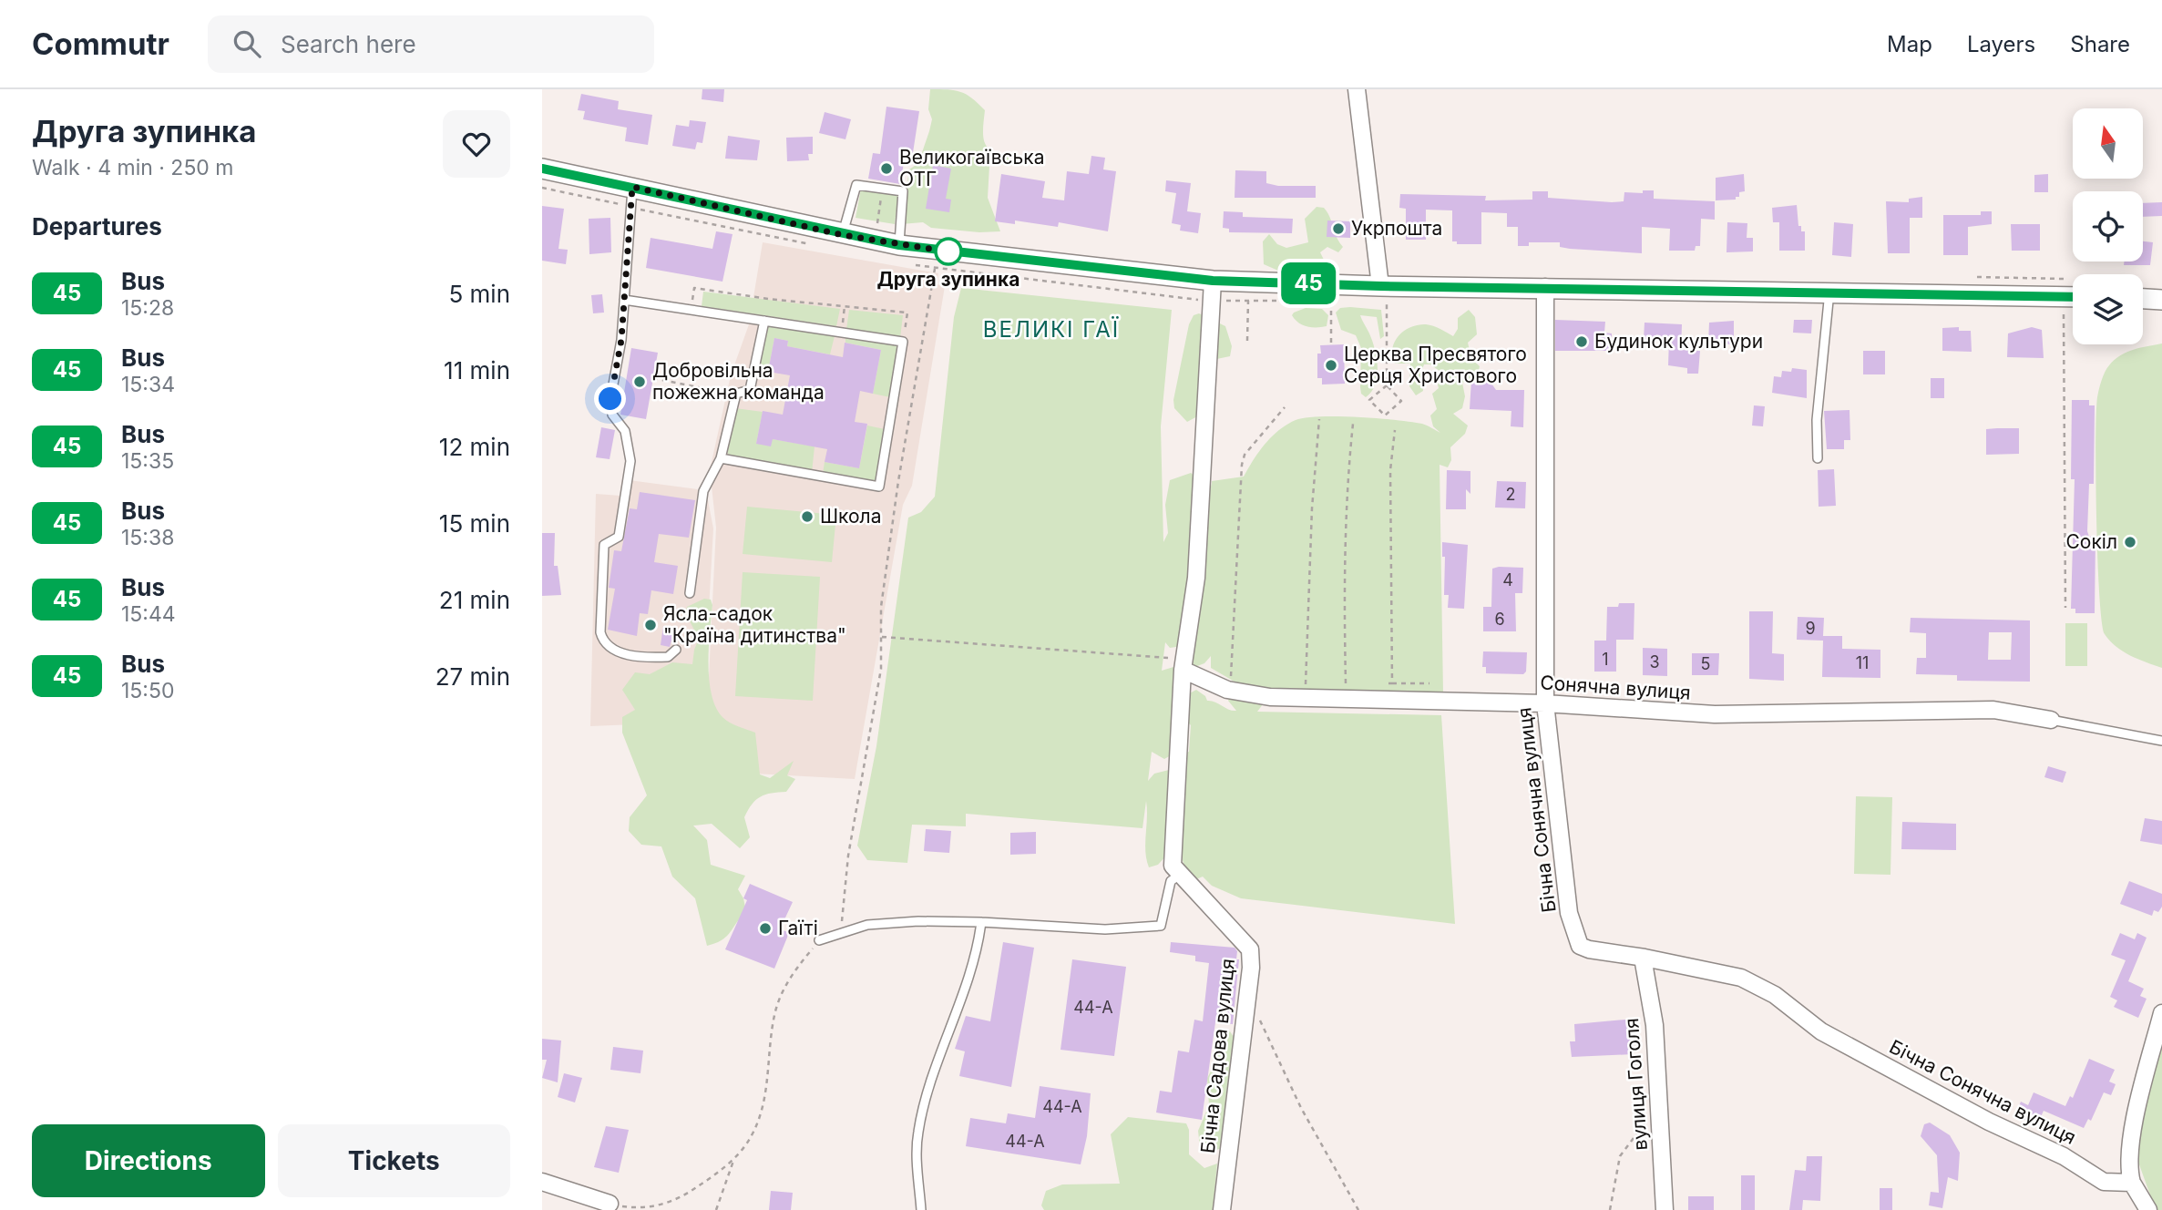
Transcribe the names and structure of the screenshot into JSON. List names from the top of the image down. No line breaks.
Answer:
{"streets":{"street":["Сонячна вулиця","Бічна Сонячна вулиця","Бічна Садова вулиця","вулиця Гоголя"]},"crossings":[["Сонячна вулиця","Бічна Сонячна вулиця"],["Сонячна вулиця","Бічна Садова вулиця"],["Бічна Сонячна вулиця","вулиця Гоголя"]],"districts":["ВЕЛИКІ ГАЇ"],"places":["Великогаївська ОТГ","Укрпошта","Друга зупинка","Будинок культури","Церква Пресвятого Серця Христового","Добровільна пожежна команда","Школа","Сокіл","Ясла-садок \"Країна дитинства\"","Гаїті"],"lines":["bus line 45"],"house_numbers":["2","4","6","9","1","3","11","5","44-А","44-А","44-А"],"north":"top","page":{"header":"Commutr","search":"Search here","nav":["Map","Layers","Share"],"heading":[["Друга зупинка","Walk · 4 min · 250 m"],"Departures"],"on_map":"45","list":[{"mark":"45","name":"Bus","note":"15:28","value":"5 min"},{"mark":"45","name":"Bus","note":"15:34","value":"11 min"},{"mark":"45","name":"Bus","note":"15:35","value":"12 min"},{"mark":"45","name":"Bus","note":"15:38","value":"15 min"},{"mark":"45","name":"Bus","note":"15:44","value":"21 min"},{"mark":"45","name":"Bus","note":"15:50","value":"27 min"}],"buttons":["Directions","Tickets"]}}
